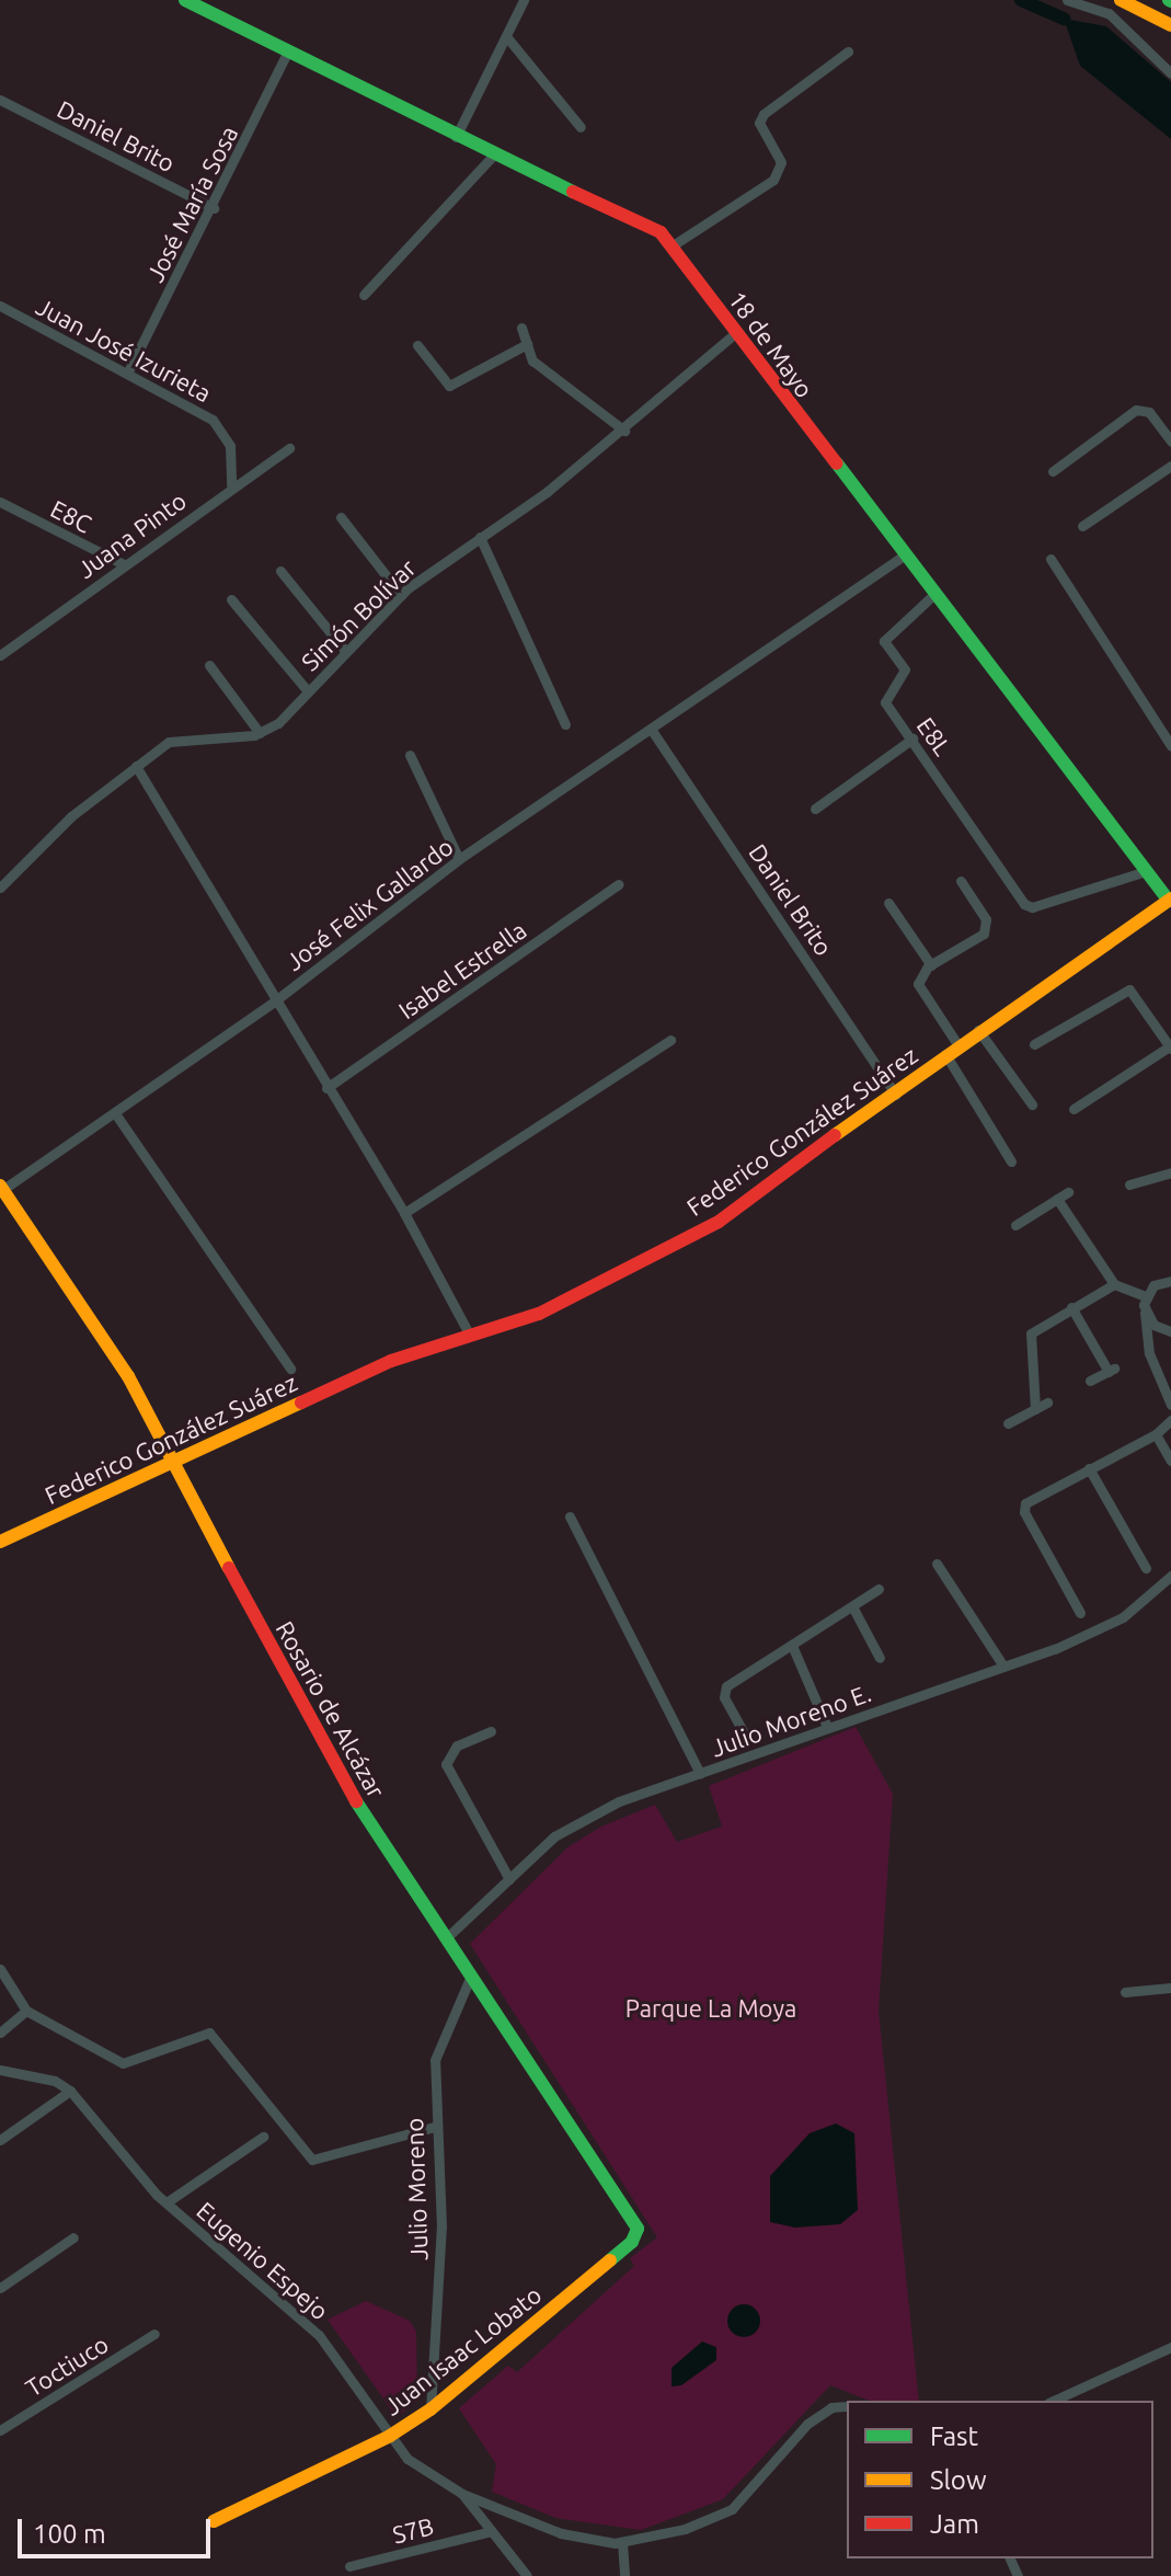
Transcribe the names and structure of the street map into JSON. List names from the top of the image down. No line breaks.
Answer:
{"streets":{"street":["Daniel Brito","José María Sosa","18 de Mayo","Juan José Izurieta","E8C","Juana Pinto","Simón Bolívar","E8L","José Felix Gallardo","Isabel Estrella","Federico González Suárez","Rosario de Alcázar","Julio Moreno E.","Julio Moreno","Eugenio Espejo","Juan Isaac Lobato","Toctiuco","S7B"]},"crossings":[["Daniel Brito","José María Sosa"],["Daniel Brito","José Felix Gallardo"],["Daniel Brito","Federico González Suárez"],["José María Sosa","18 de Mayo"],["José María Sosa","Juan José Izurieta"],["18 de Mayo","Simón Bolívar"],["18 de Mayo","E8L"],["18 de Mayo","José Felix Gallardo"],["18 de Mayo","Federico González Suárez"],["Juan José Izurieta","Juana Pinto"],["E8C","Juana Pinto"],["José Felix Gallardo","Rosario de Alcázar"],["Federico González Suárez","Rosario de Alcázar"],["Rosario de Alcázar","Julio Moreno E."],["Rosario de Alcázar","Julio Moreno"],["Rosario de Alcázar","Juan Isaac Lobato"],["Julio Moreno","Juan Isaac Lobato"],["Eugenio Espejo","Juan Isaac Lobato"]],"parks":["Parque La Moya"],"legend":["Fast","Slow","Jam"],"scale_bar":"100 m"}
